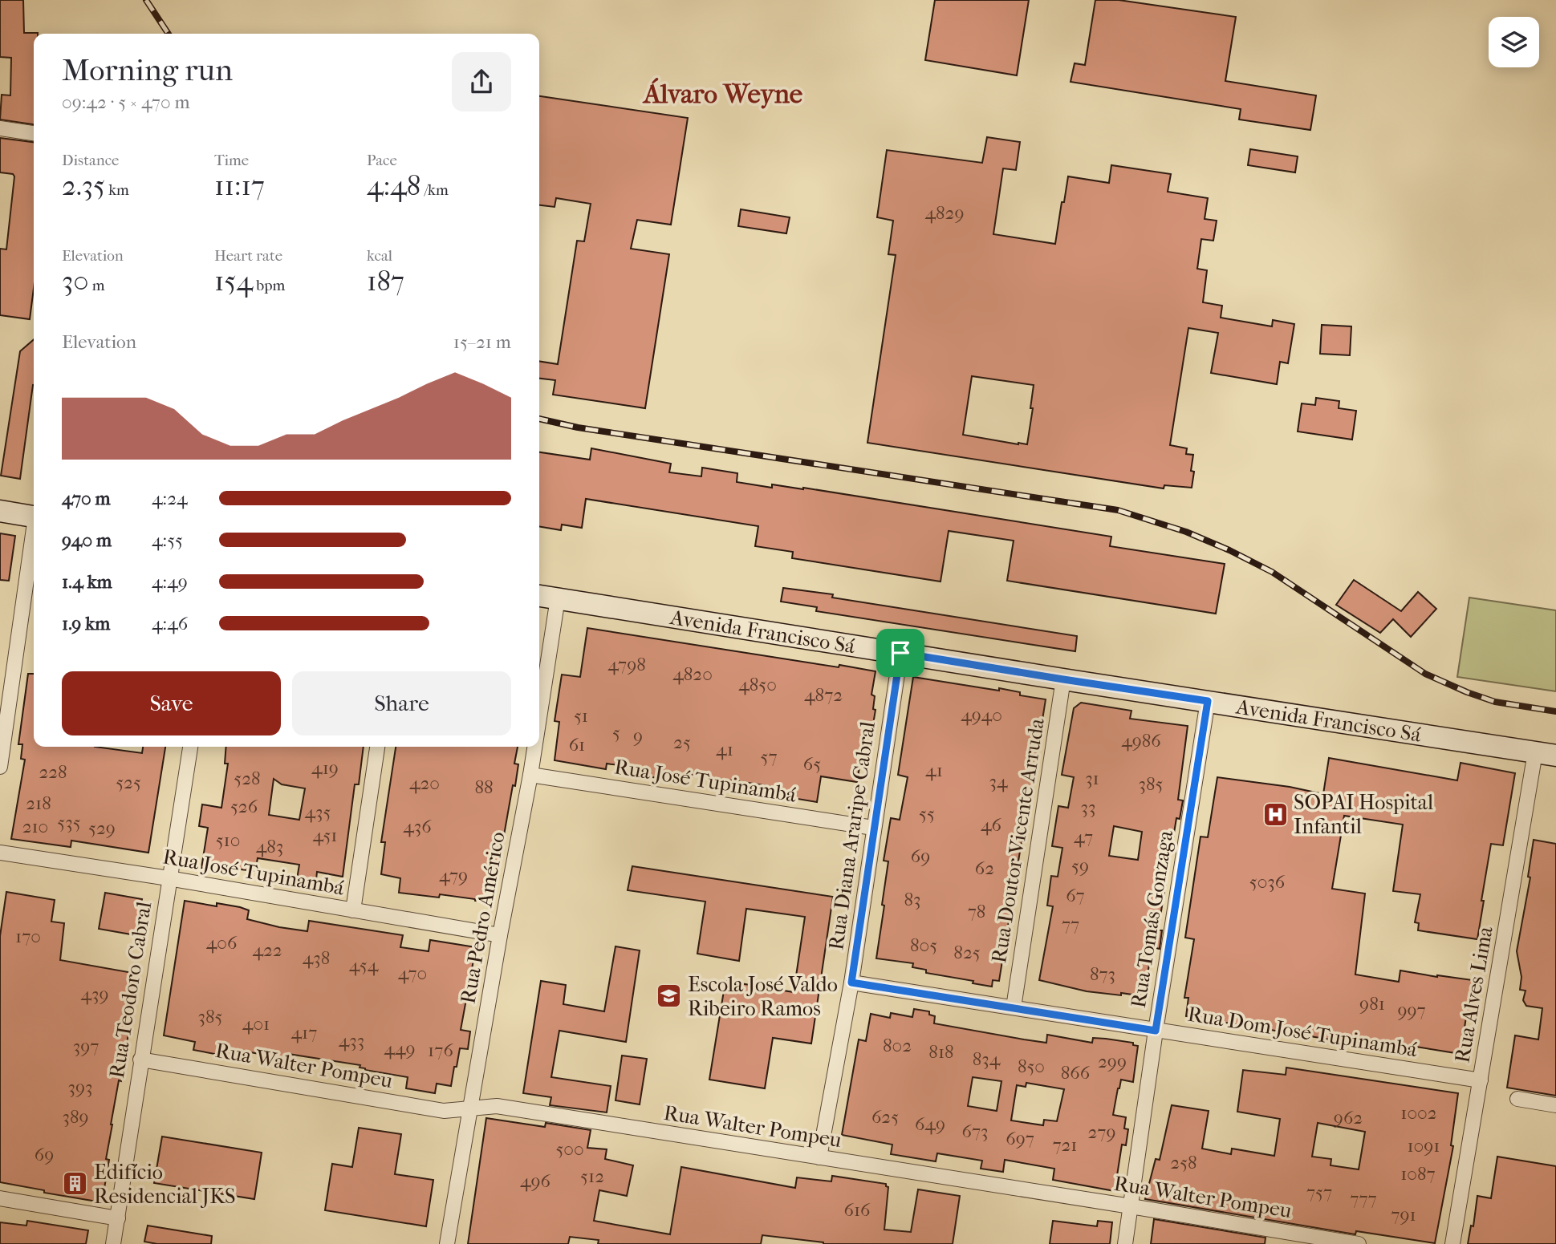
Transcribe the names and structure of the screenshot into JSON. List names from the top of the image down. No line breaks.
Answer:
{"streets":{"main road":["Avenida Francisco Sá"],"street":["Rua José Tupinambá","Rua Diana Araripe Cabral","Rua Doutor Vicente Arruda","Rua Pedro Américo","Rua Tomás Gonzaga","Rua Teodoro Cabral","Rua Alves Lima","Rua Dom José Tupinambá","Rua Walter Pompeu"]},"crossings":[["Avenida Francisco Sá","Rua Diana Araripe Cabral"],["Avenida Francisco Sá","Rua Doutor Vicente Arruda"],["Avenida Francisco Sá","Rua Pedro Américo"],["Avenida Francisco Sá","Rua Tomás Gonzaga"],["Avenida Francisco Sá","Rua Alves Lima"],["Rua José Tupinambá","Rua Diana Araripe Cabral"],["Rua José Tupinambá","Rua Pedro Américo"],["Rua José Tupinambá","Rua Teodoro Cabral"],["Rua Diana Araripe Cabral","Rua Dom José Tupinambá"],["Rua Diana Araripe Cabral","Rua Walter Pompeu"],["Rua Doutor Vicente Arruda","Rua Dom José Tupinambá"],["Rua Pedro Américo","Rua Walter Pompeu"],["Rua Tomás Gonzaga","Rua Dom José Tupinambá"],["Rua Tomás Gonzaga","Rua Walter Pompeu"],["Rua Teodoro Cabral","Rua Walter Pompeu"],["Rua Alves Lima","Rua Dom José Tupinambá"]],"districts":["Álvaro Weyne"],"places":{"hospital":["SOPAI Hospital Infantil"],"school or university":["Escola José Valdo Ribeiro Ramos"],"building":["Edifício Residencial JKS"]},"house_numbers":["4829","4798","4820","4850","4872","4940","51","5","9","4986","25","61","41","57","65","419","41","228","528","31","34","525","420","385","88","218","526","33","435","55","535","46","210","436","529","451","47","510","483","69","59","62","479","5036","67","83","78","77","170","406","805","422","825","438","454","470","873","439","981","997","385","401","417","433","802","397","449","176","818","834","299","850","866","393","1002","389","625","962","649","673","279","697","721","1091","500","69","258","1087","512","496","757","777","616","791"],"page":{"heading":["Morning run","09:42 · 5 × 470 m"],"stats":[["Distance","2.35 km"],["Time","11:17"],["Pace","4:48 /km"],["Elevation","30 m"],["Heart rate","154 bpm"],["kcal","187"]],"chart":["Elevation","15–21 m"],"list":[{"name":"470 m","note":"4:24"},{"name":"940 m","note":"4:55"},{"name":"1.4 km","note":"4:49"},{"name":"1.9 km","note":"4:46"}],"buttons":["Save","Share"]}}
